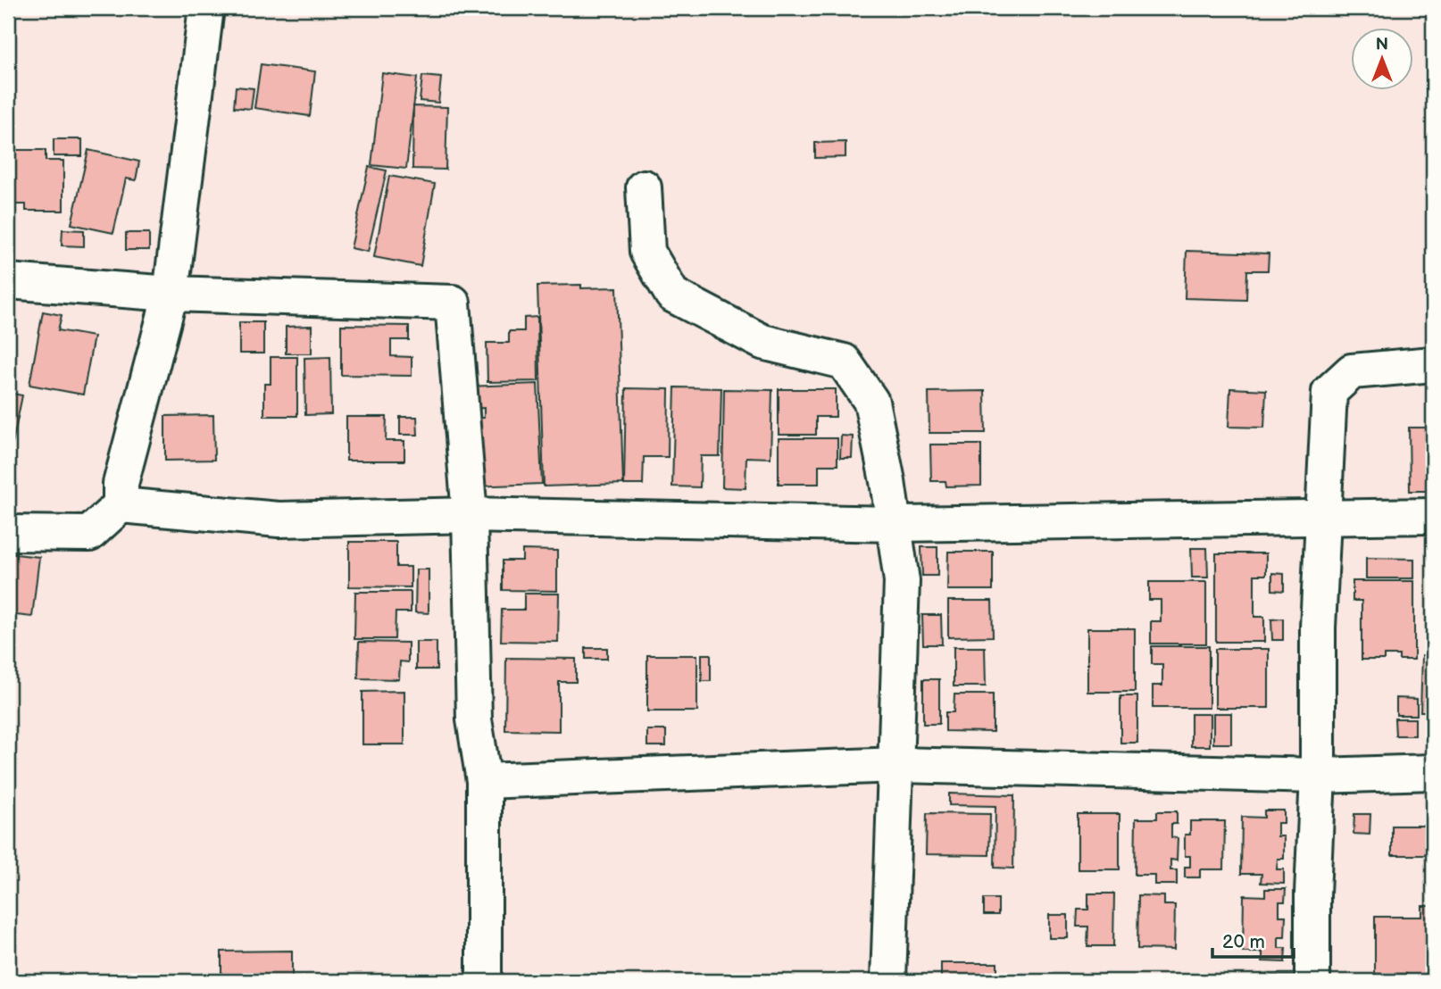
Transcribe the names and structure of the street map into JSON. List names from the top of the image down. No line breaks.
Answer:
{"scale_bar":"20 m","north":"top"}
